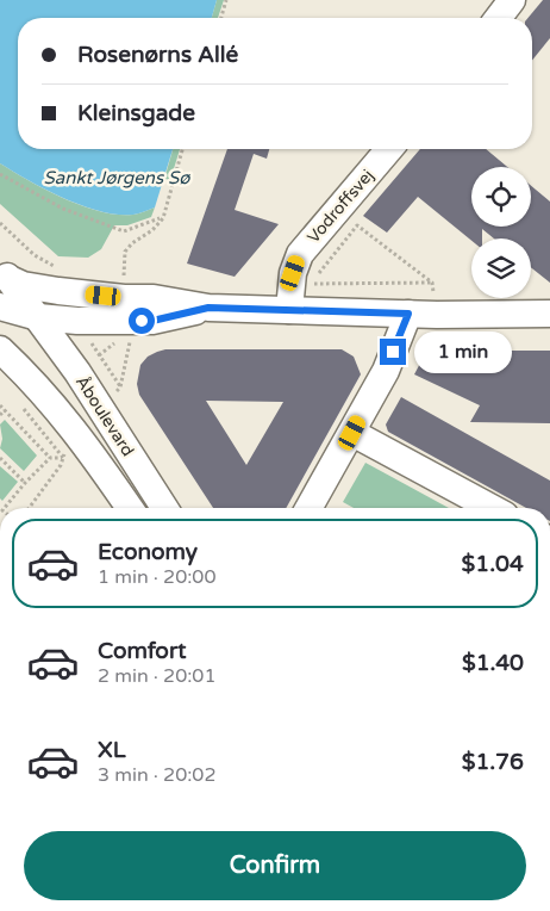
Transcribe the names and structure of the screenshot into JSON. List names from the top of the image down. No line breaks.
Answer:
{"streets":{"street":["Vodroffsvej","Åboulevard"]},"water":["Sankt Jørgens Sø"],"page":{"banner":["Rosenørns Allé","Kleinsgade"],"bubble":"1 min","list":[{"name":"Economy","note":"1 min · 20:00","value":"$1.04"},{"name":"Comfort","note":"2 min · 20:01","value":"$1.40"},{"name":"XL","note":"3 min · 20:02","value":"$1.76"}],"buttons":"Confirm"}}
